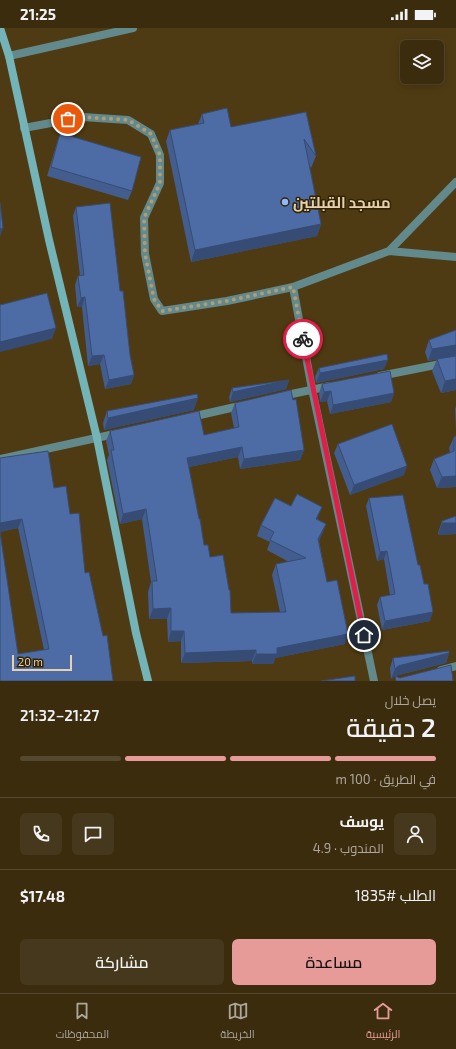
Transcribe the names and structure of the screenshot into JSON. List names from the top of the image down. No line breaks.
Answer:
{"places":["مسجد القبلتين"],"scale_bar":"20 m","page":{"status":"21:25","scale":"20 m","heading":["2 دقيقة","يصل خلال","21:27–21:32"],"panel":["يوسف","المندوب · 4.9","الطلب #1835","$17.48"],"bar":"في الطريق · 100 m","buttons":["مساعدة","مشاركة"],"tabs":["الرئيسية","الخريطة","المحفوظات"]}}
